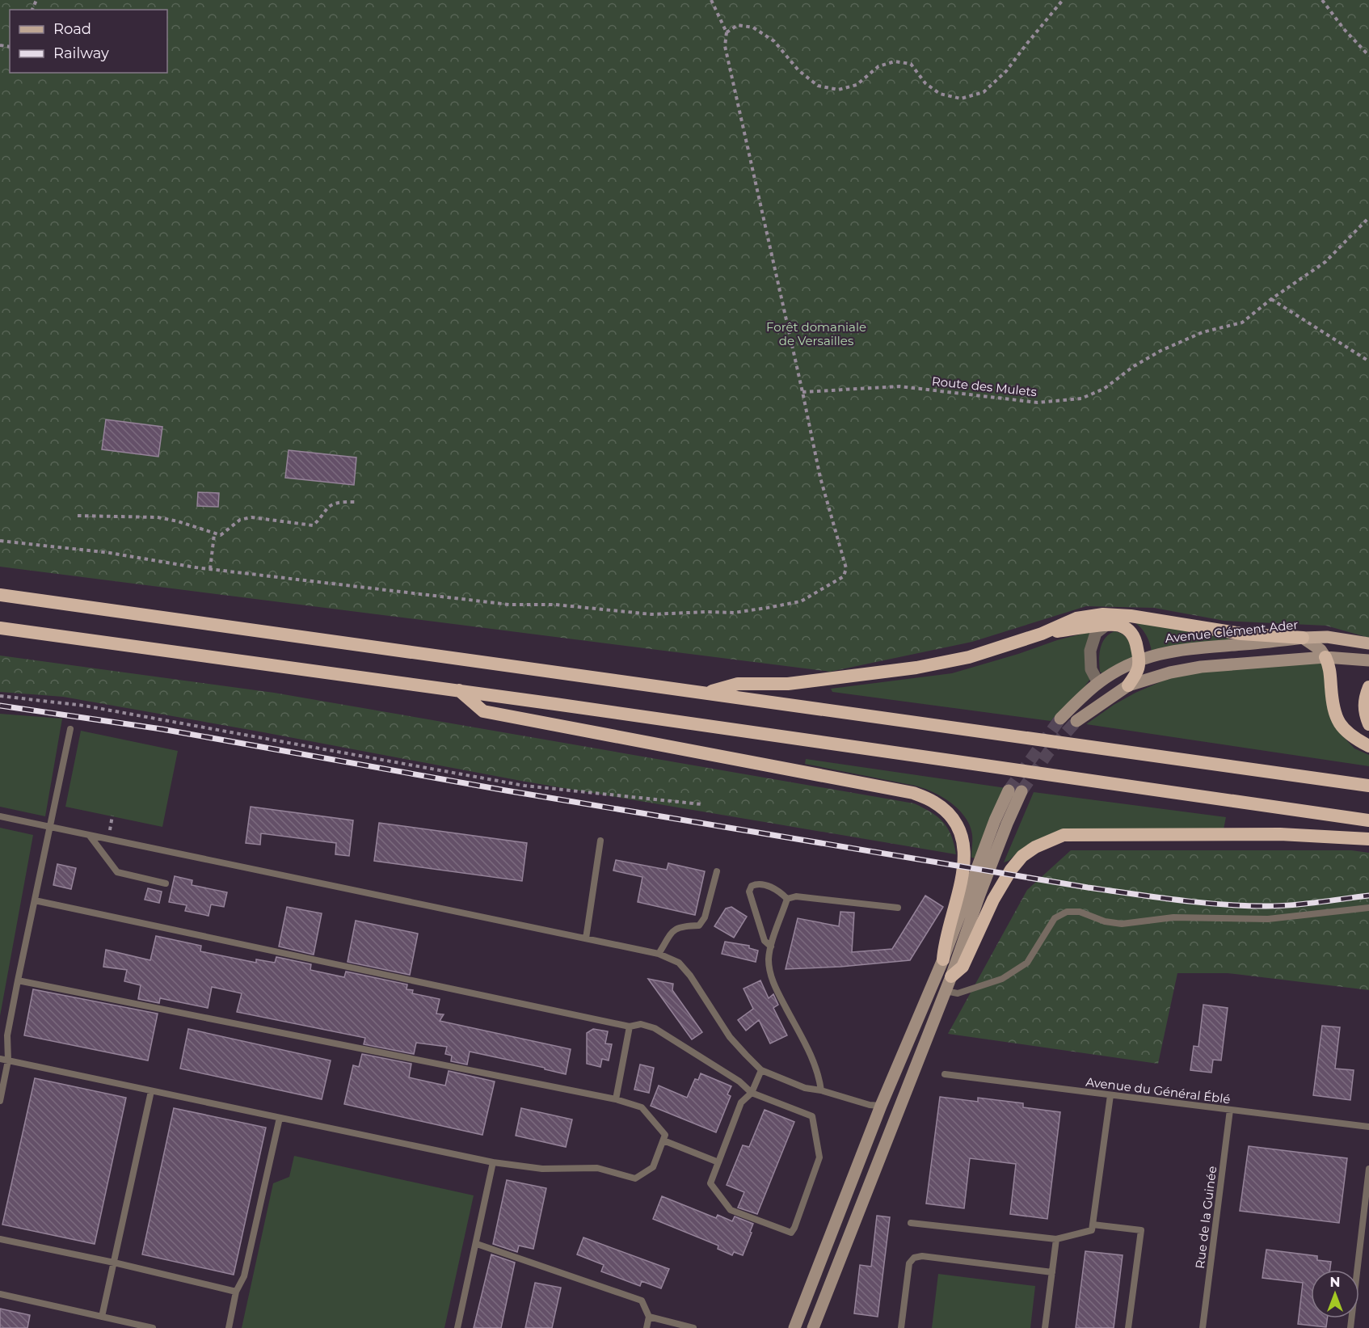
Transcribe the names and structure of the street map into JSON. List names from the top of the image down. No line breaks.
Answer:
{"streets":{"main road":["Avenue Clément Ader"],"lane":["Avenue du Général Éblé","Rue de la Guinée"],"path":["Route des Mulets"]},"crossings":[["Avenue du Général Éblé","Rue de la Guinée"]],"parks":["Forêt domaniale de Versailles"],"legend":["Road","Railway"],"north":"top"}
